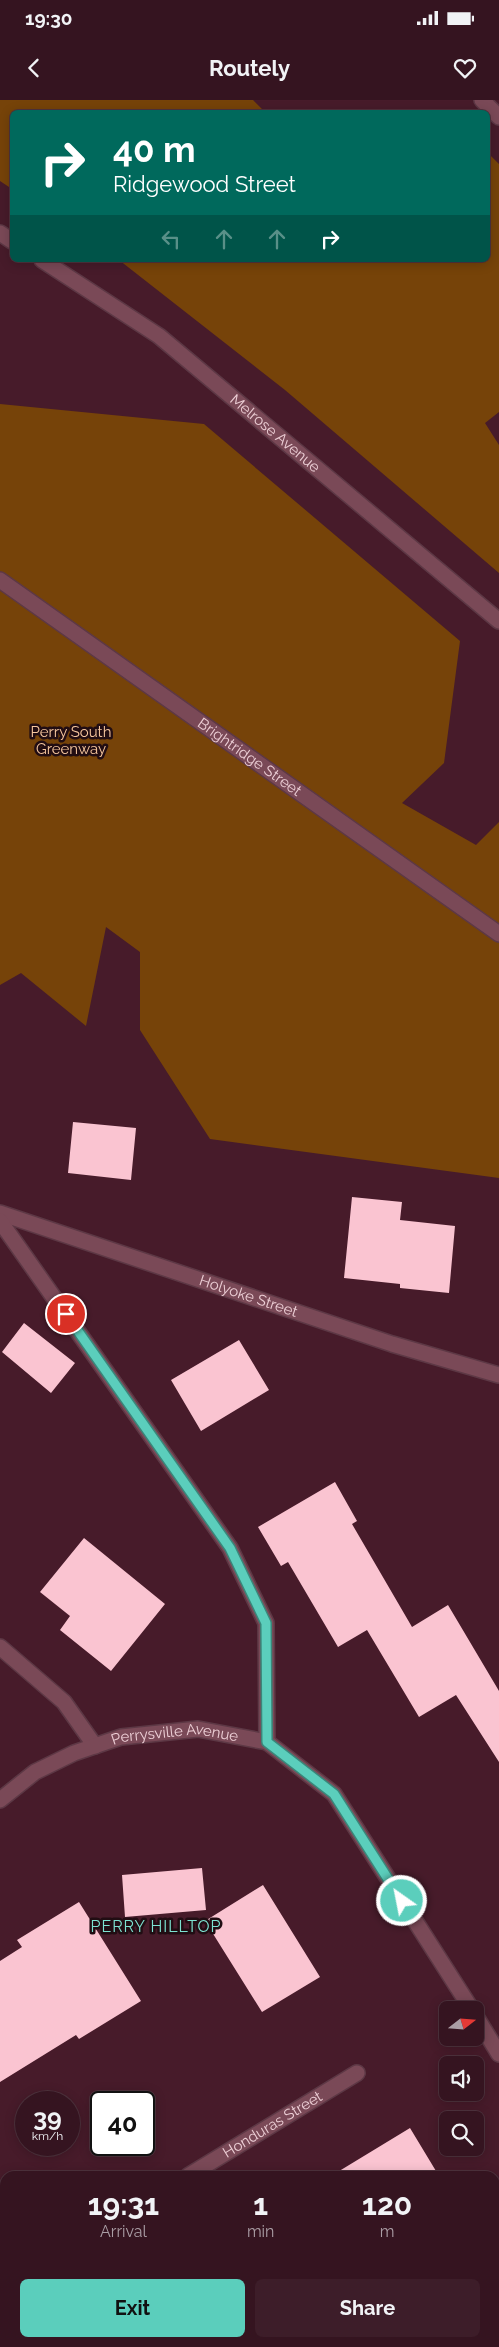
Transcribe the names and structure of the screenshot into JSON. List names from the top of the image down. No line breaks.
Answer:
{"streets":{"street":["Melrose Avenue","Brightridge Street","Holyoke Street","Perrysville Avenue","Honduras Street"]},"districts":["PERRY HILLTOP"],"parks":["Perry South Greenway"],"north":"right","page":{"status":"19:30","header":"Routely","turn":["40 m","Ridgewood Street"],"speed":"39 km/h","limit":"40","eta":["19:31","Arrival","1","min","120","m"],"buttons":["Exit","Share"]}}
